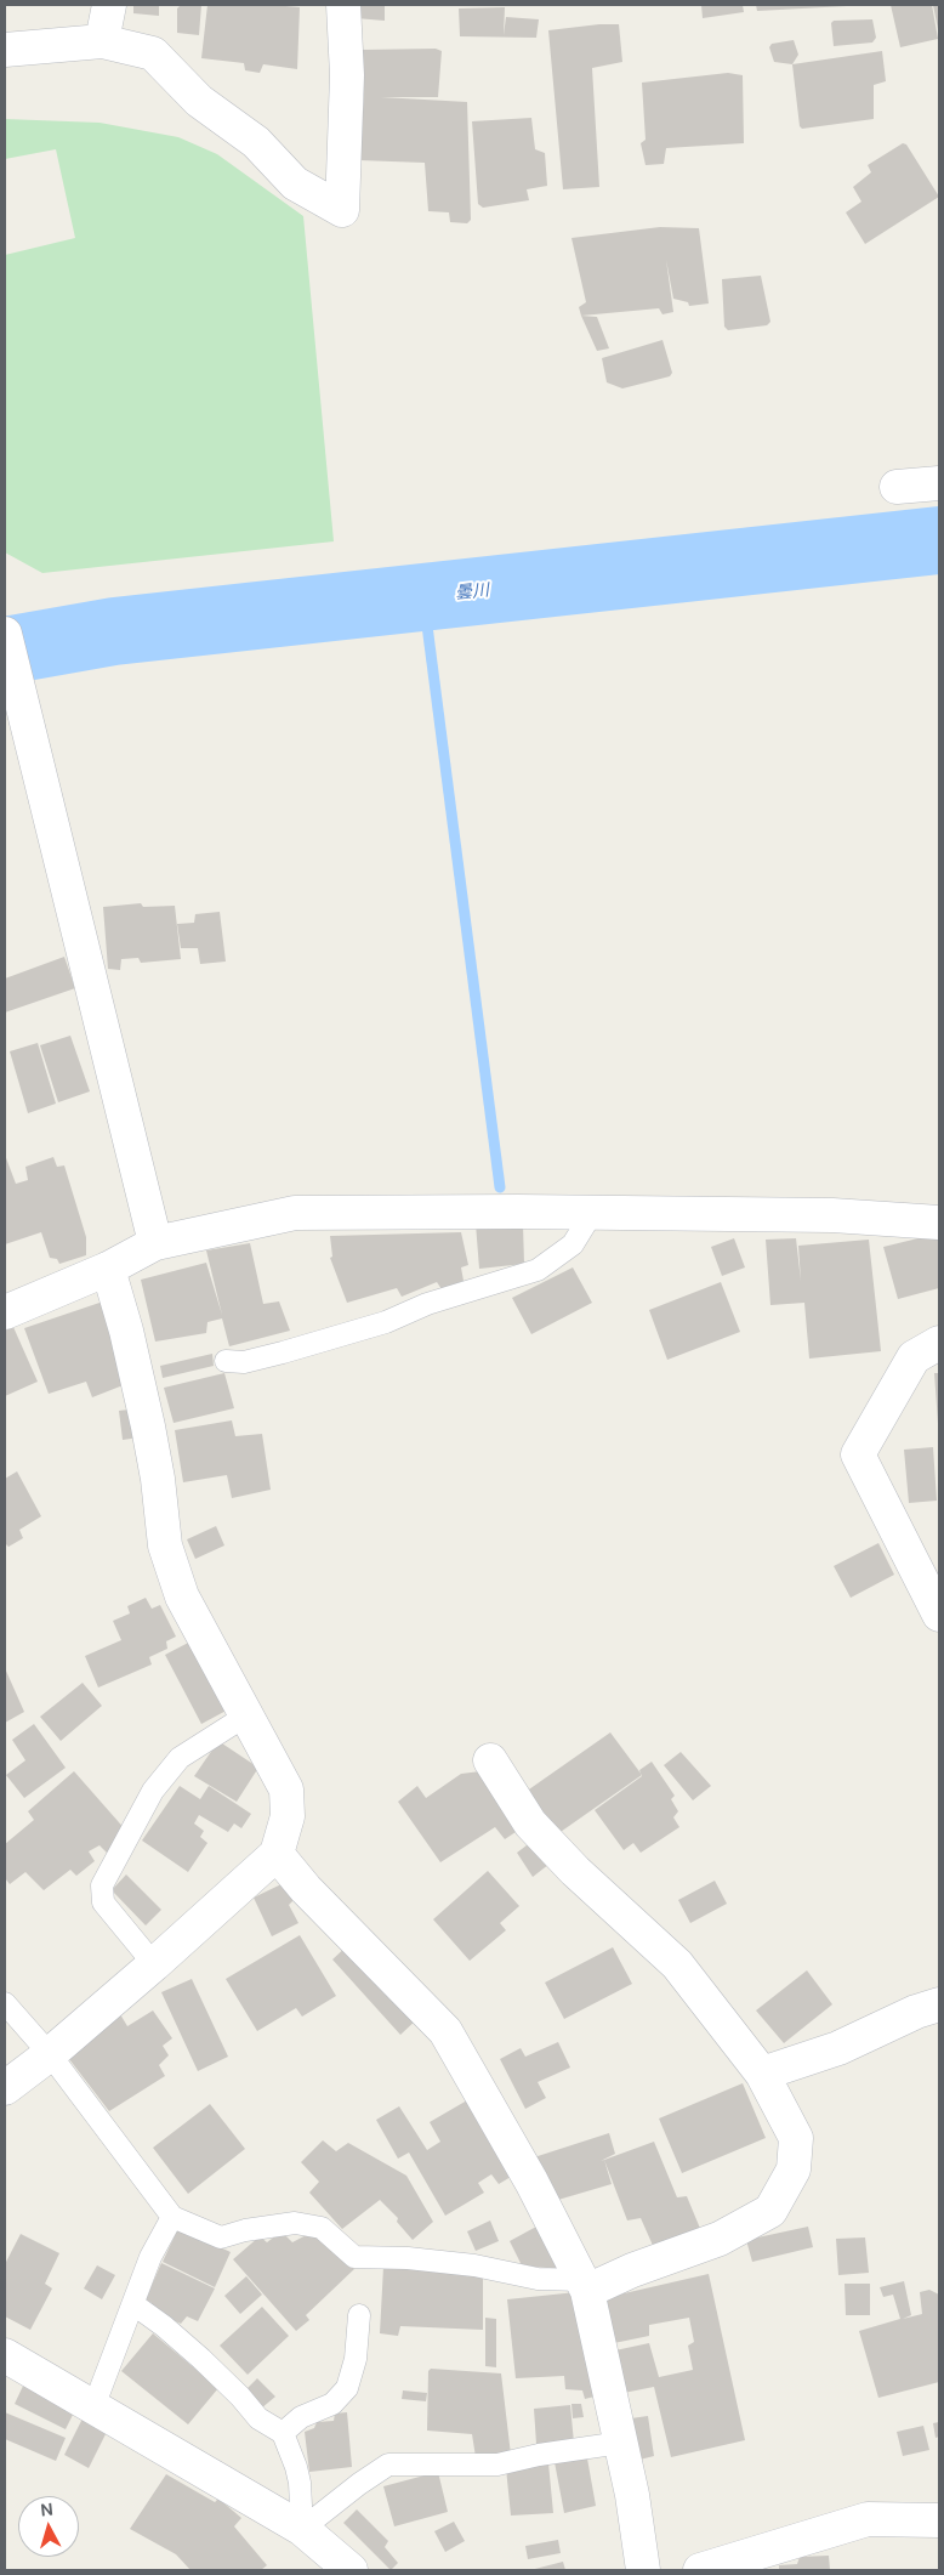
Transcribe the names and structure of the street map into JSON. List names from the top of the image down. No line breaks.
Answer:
{"water":["曇川"],"north":"top"}
